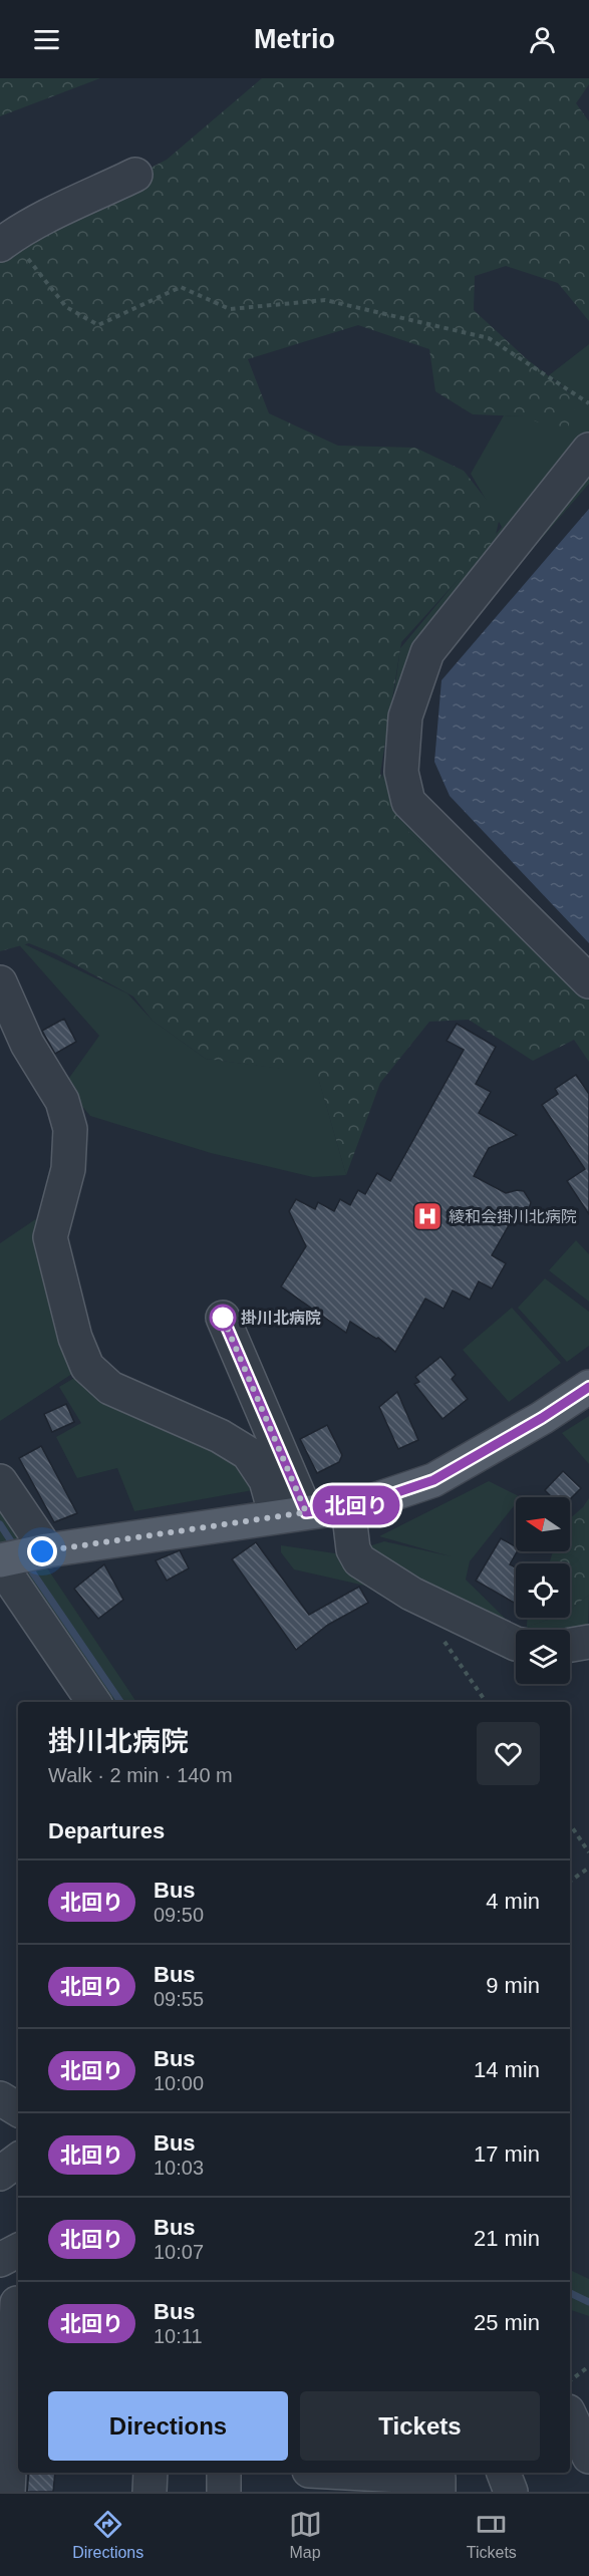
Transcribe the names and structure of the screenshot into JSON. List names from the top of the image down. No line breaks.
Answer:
{"places":{"hospital":["綾和会掛川北病院"],"other":["掛川北病院"]},"lines":["bus line 北回り"],"north":"left","page":{"header":"Metrio","on_map":"北回り","heading":[["掛川北病院","Walk · 2 min · 140 m"],"Departures"],"list":[{"mark":"北回り","name":"Bus","note":"09:50","value":"4 min"},{"mark":"北回り","name":"Bus","note":"09:55","value":"9 min"},{"mark":"北回り","name":"Bus","note":"10:00","value":"14 min"},{"mark":"北回り","name":"Bus","note":"10:03","value":"17 min"},{"mark":"北回り","name":"Bus","note":"10:07","value":"21 min"},{"mark":"北回り","name":"Bus","note":"10:11","value":"25 min"}],"buttons":["Directions","Tickets"],"tabs":["Directions","Map","Tickets"]}}
